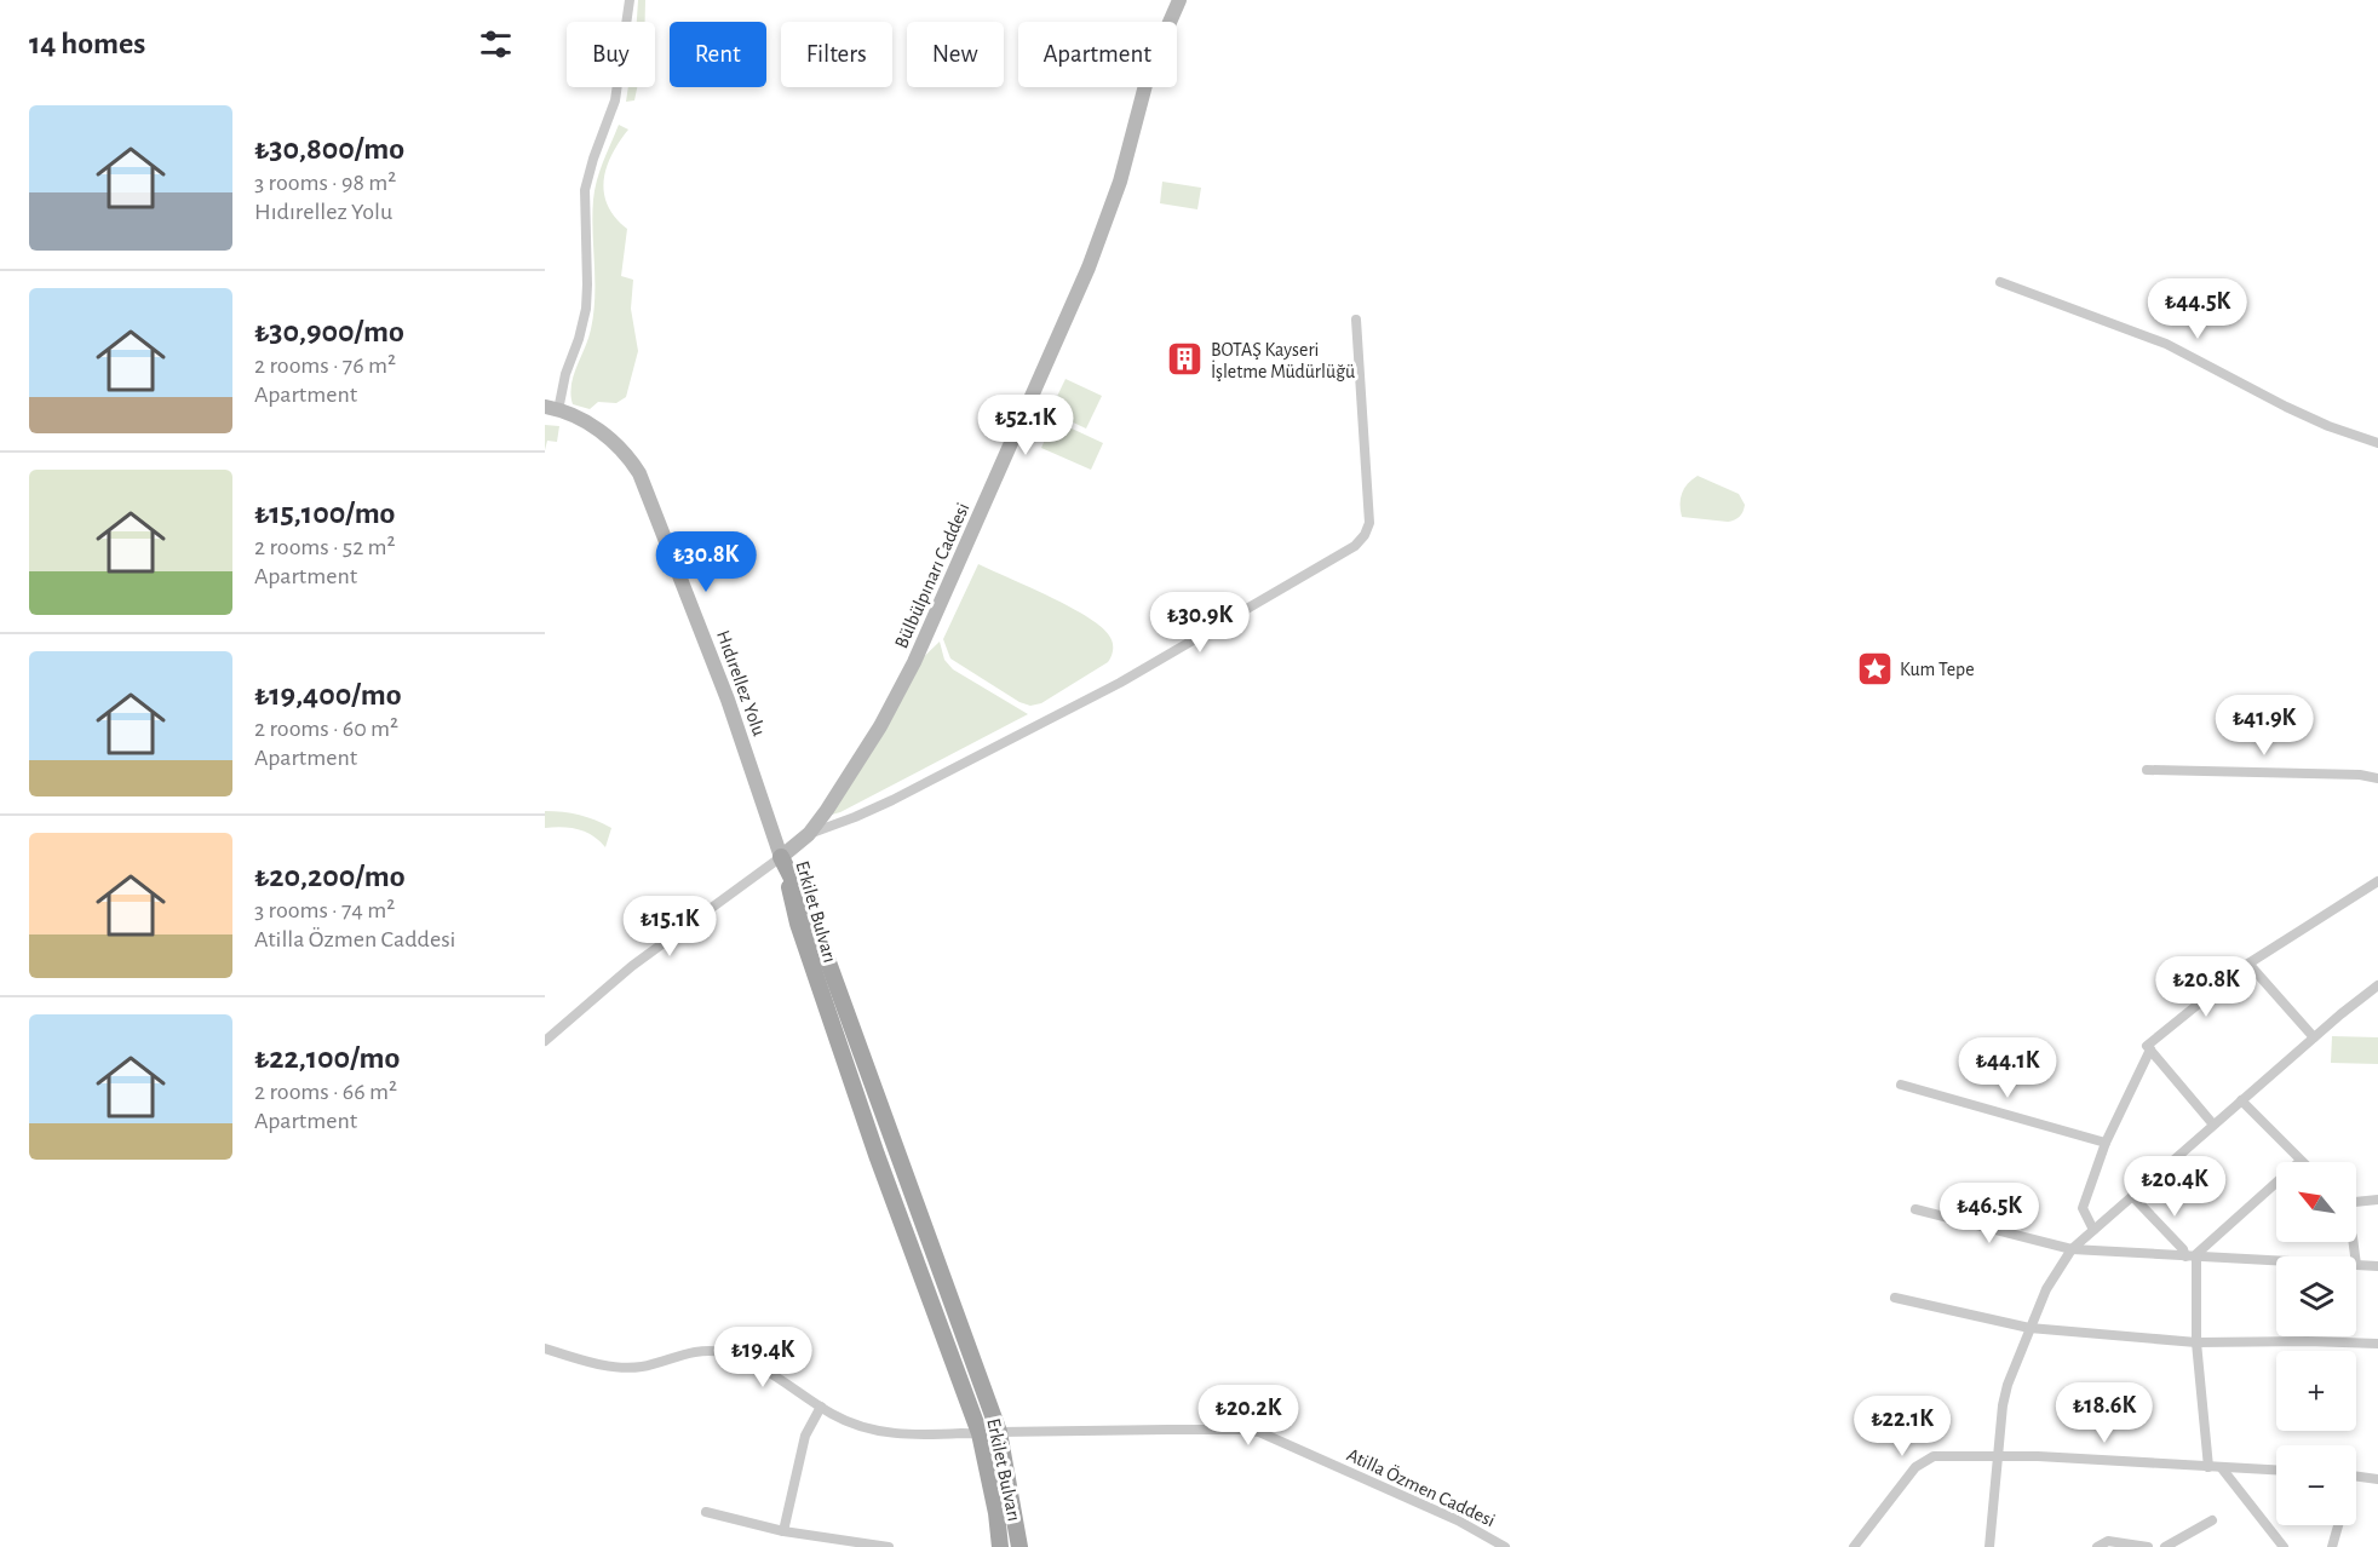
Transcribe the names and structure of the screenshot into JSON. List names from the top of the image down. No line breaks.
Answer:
{"streets":{"main road":["Erkilet Bulvarı"],"street":["Bülbülpınarı Caddesi","Hıdırellez Yolu","Atilla Özmen Caddesi"]},"crossings":[["Bülbülpınarı Caddesi","Hıdırellez Yolu"],["Bülbülpınarı Caddesi","Erkilet Bulvarı"],["Hıdırellez Yolu","Erkilet Bulvarı"],["Erkilet Bulvarı","Atilla Özmen Caddesi"]],"places":{"building":["BOTAŞ Kayseri İşletme Müdürlüğü"],"place":["Kum Tepe"]},"north":"top left","page":{"heading":"14 homes","chip":["Buy","Rent","Filters","New","Apartment"],"list":[{"name":"₺30,800/mo","note":"3 rooms · 98 m² · Hıdırellez Yolu"},{"name":"₺30,900/mo","note":"2 rooms · 76 m² · Apartment"},{"name":"₺15,100/mo","note":"2 rooms · 52 m² · Apartment"},{"name":"₺19,400/mo","note":"2 rooms · 60 m² · Apartment"},{"name":"₺20,200/mo","note":"3 rooms · 74 m² · Atilla Özmen Caddesi"},{"name":"₺22,100/mo","note":"2 rooms · 66 m² · Apartment"}],"price":["₺44.5K","₺52.1K","₺30.8K","₺30.9K","₺41.9K","₺15.1K","₺20.8K","₺44.1K","₺20.4K","₺46.5K","₺19.4K","₺18.6K","₺20.2K","₺22.1K"],"map_buttons":["+","−"]}}
